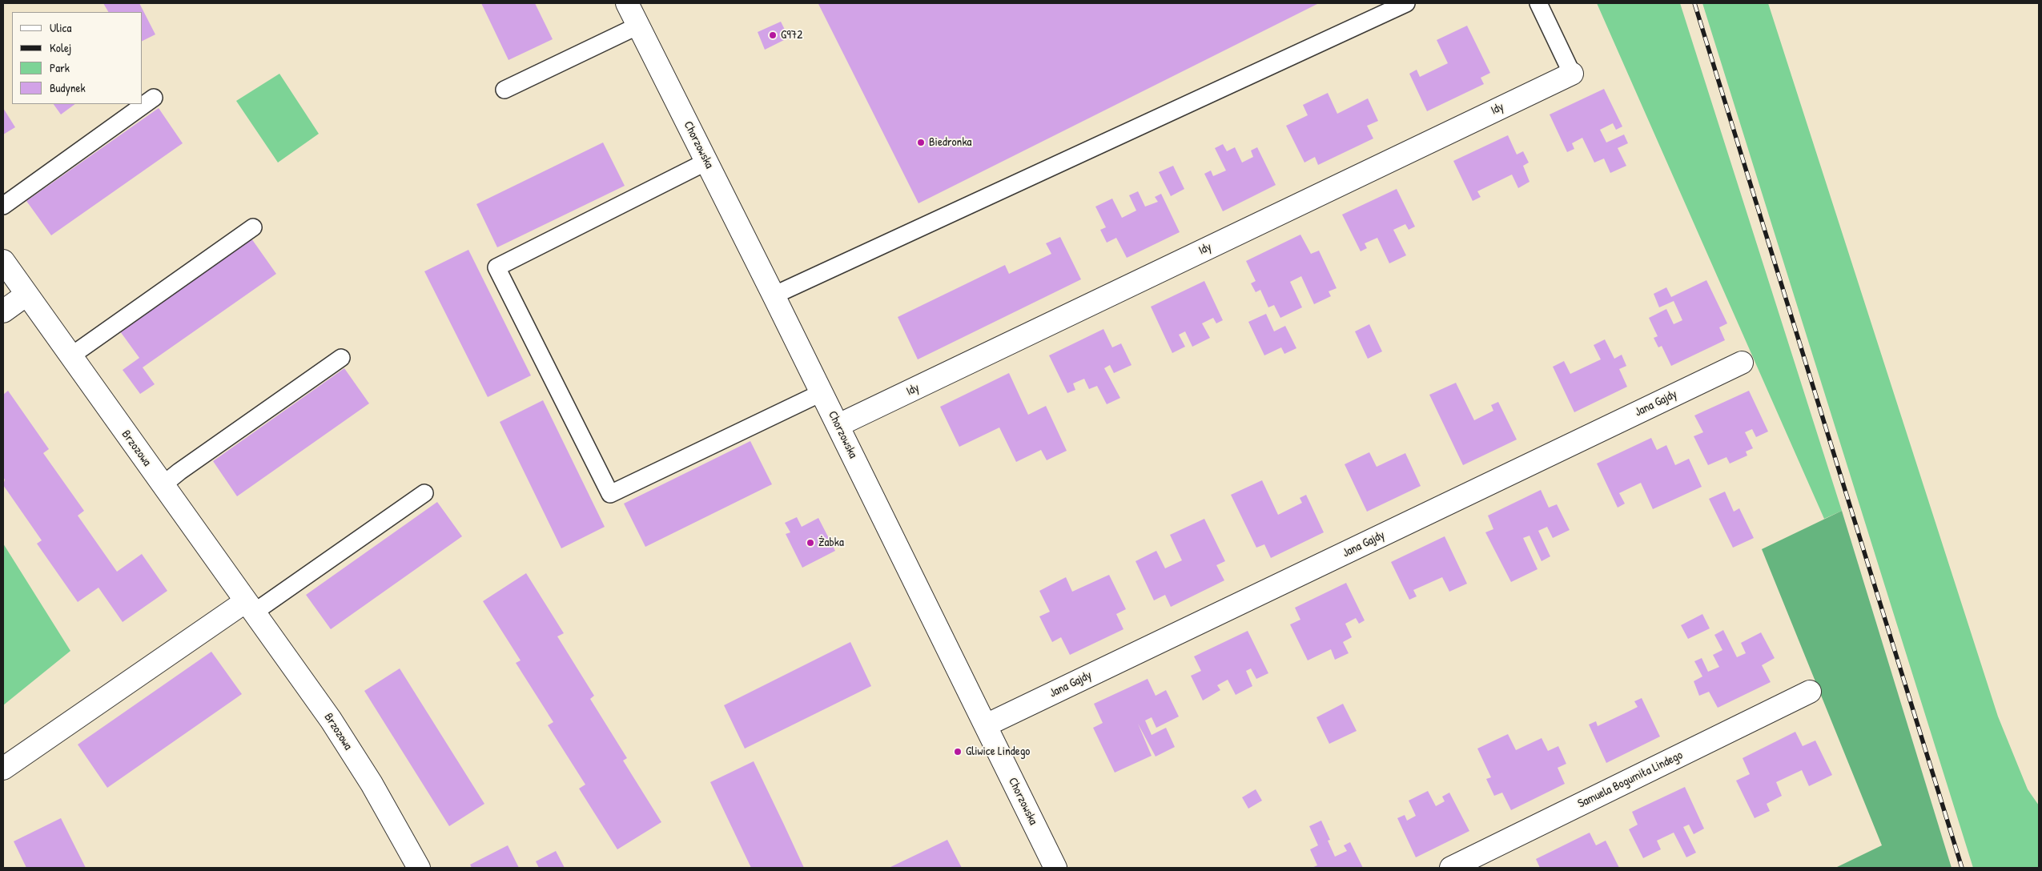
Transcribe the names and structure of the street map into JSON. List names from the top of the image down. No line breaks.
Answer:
{"streets":{"street":["Idy","Chorzowska","Jana Gajdy","Brzozowa","Samuela Bogumiła Lindego"]},"crossings":[["Idy","Chorzowska"],["Chorzowska","Jana Gajdy"]],"places":["G972","Biedronka","Żabka","Gliwice Lindego"],"legend":["Ulica","Kolej","Park","Budynek"]}
